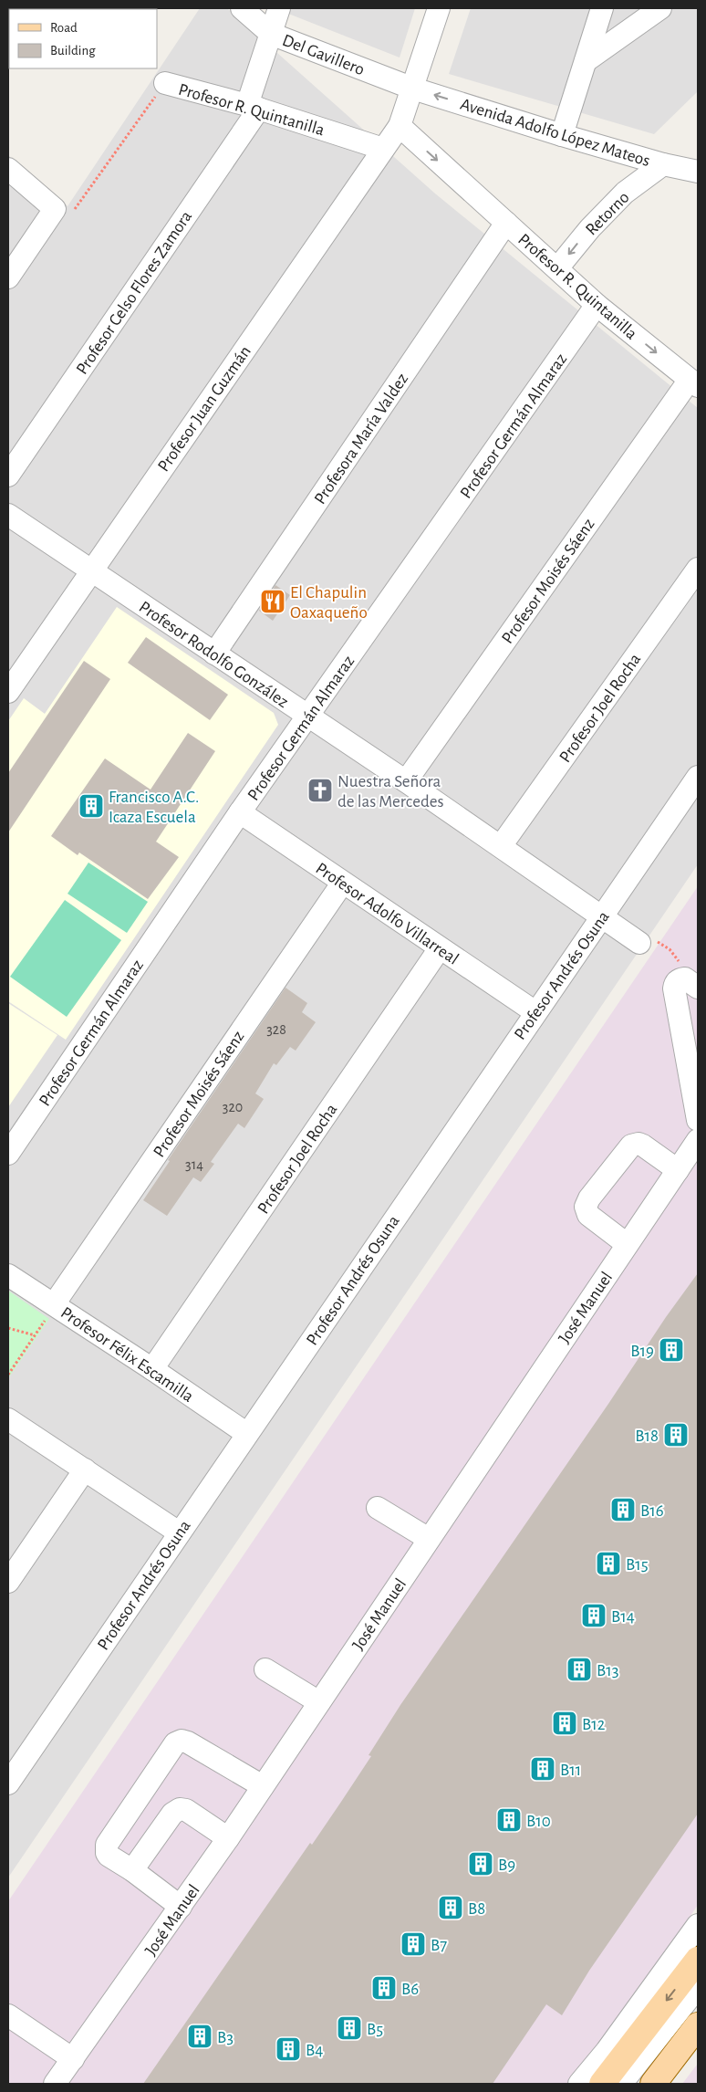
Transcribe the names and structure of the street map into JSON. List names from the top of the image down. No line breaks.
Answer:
{"streets":{"street":["Del Gavillero","Profesor R. Quintanilla","Avenida Adolfo López Mateos","Retorno","Profesor Celso Flores Zamora","Profesor Juan Guzmán","Profesor Germán Almaraz","Profesora María Valdez","Profesor Moisés Sáenz","Profesor Rodolfo González","Profesor Joel Rocha","Profesor Adolfo Villarreal","Profesor Andrés Osuna","José Manuel","Profesor Félix Escamilla"]},"crossings":[["Del Gavillero","Avenida Adolfo López Mateos"],["Del Gavillero","Profesor Celso Flores Zamora"],["Del Gavillero","Profesor Juan Guzmán"],["Profesor R. Quintanilla","Retorno"],["Profesor R. Quintanilla","Profesor Celso Flores Zamora"],["Profesor R. Quintanilla","Profesor Juan Guzmán"],["Profesor R. Quintanilla","Profesor Germán Almaraz"],["Profesor R. Quintanilla","Profesora María Valdez"],["Profesor R. Quintanilla","Profesor Moisés Sáenz"],["Avenida Adolfo López Mateos","Retorno"],["Avenida Adolfo López Mateos","Profesor Juan Guzmán"],["Profesor Juan Guzmán","Profesor Rodolfo González"],["Profesor Germán Almaraz","Profesor Rodolfo González"],["Profesor Germán Almaraz","Profesor Adolfo Villarreal"],["Profesora María Valdez","Profesor Rodolfo González"],["Profesor Moisés Sáenz","Profesor Rodolfo González"],["Profesor Moisés Sáenz","Profesor Adolfo Villarreal"],["Profesor Moisés Sáenz","Profesor Félix Escamilla"],["Profesor Rodolfo González","Profesor Joel Rocha"],["Profesor Rodolfo González","Profesor Andrés Osuna"],["Profesor Joel Rocha","Profesor Adolfo Villarreal"],["Profesor Joel Rocha","Profesor Félix Escamilla"],["Profesor Adolfo Villarreal","Profesor Andrés Osuna"],["Profesor Andrés Osuna","Profesor Félix Escamilla"]],"one_way":["Avenida Adolfo López Mateos","Retorno"],"places":{"restaurant":["El Chapulin Oaxaqueño"],"church":["Nuestra Señora de las Mercedes"],"building":["Francisco A.C. Icaza Escuela","B19","B18","B16","B15","B14","B13","B12","B11","B10","B9","B8","B7","B6","B5","B3","B4"]},"house_numbers":["328","320","314"],"legend":["Road","Building"]}
